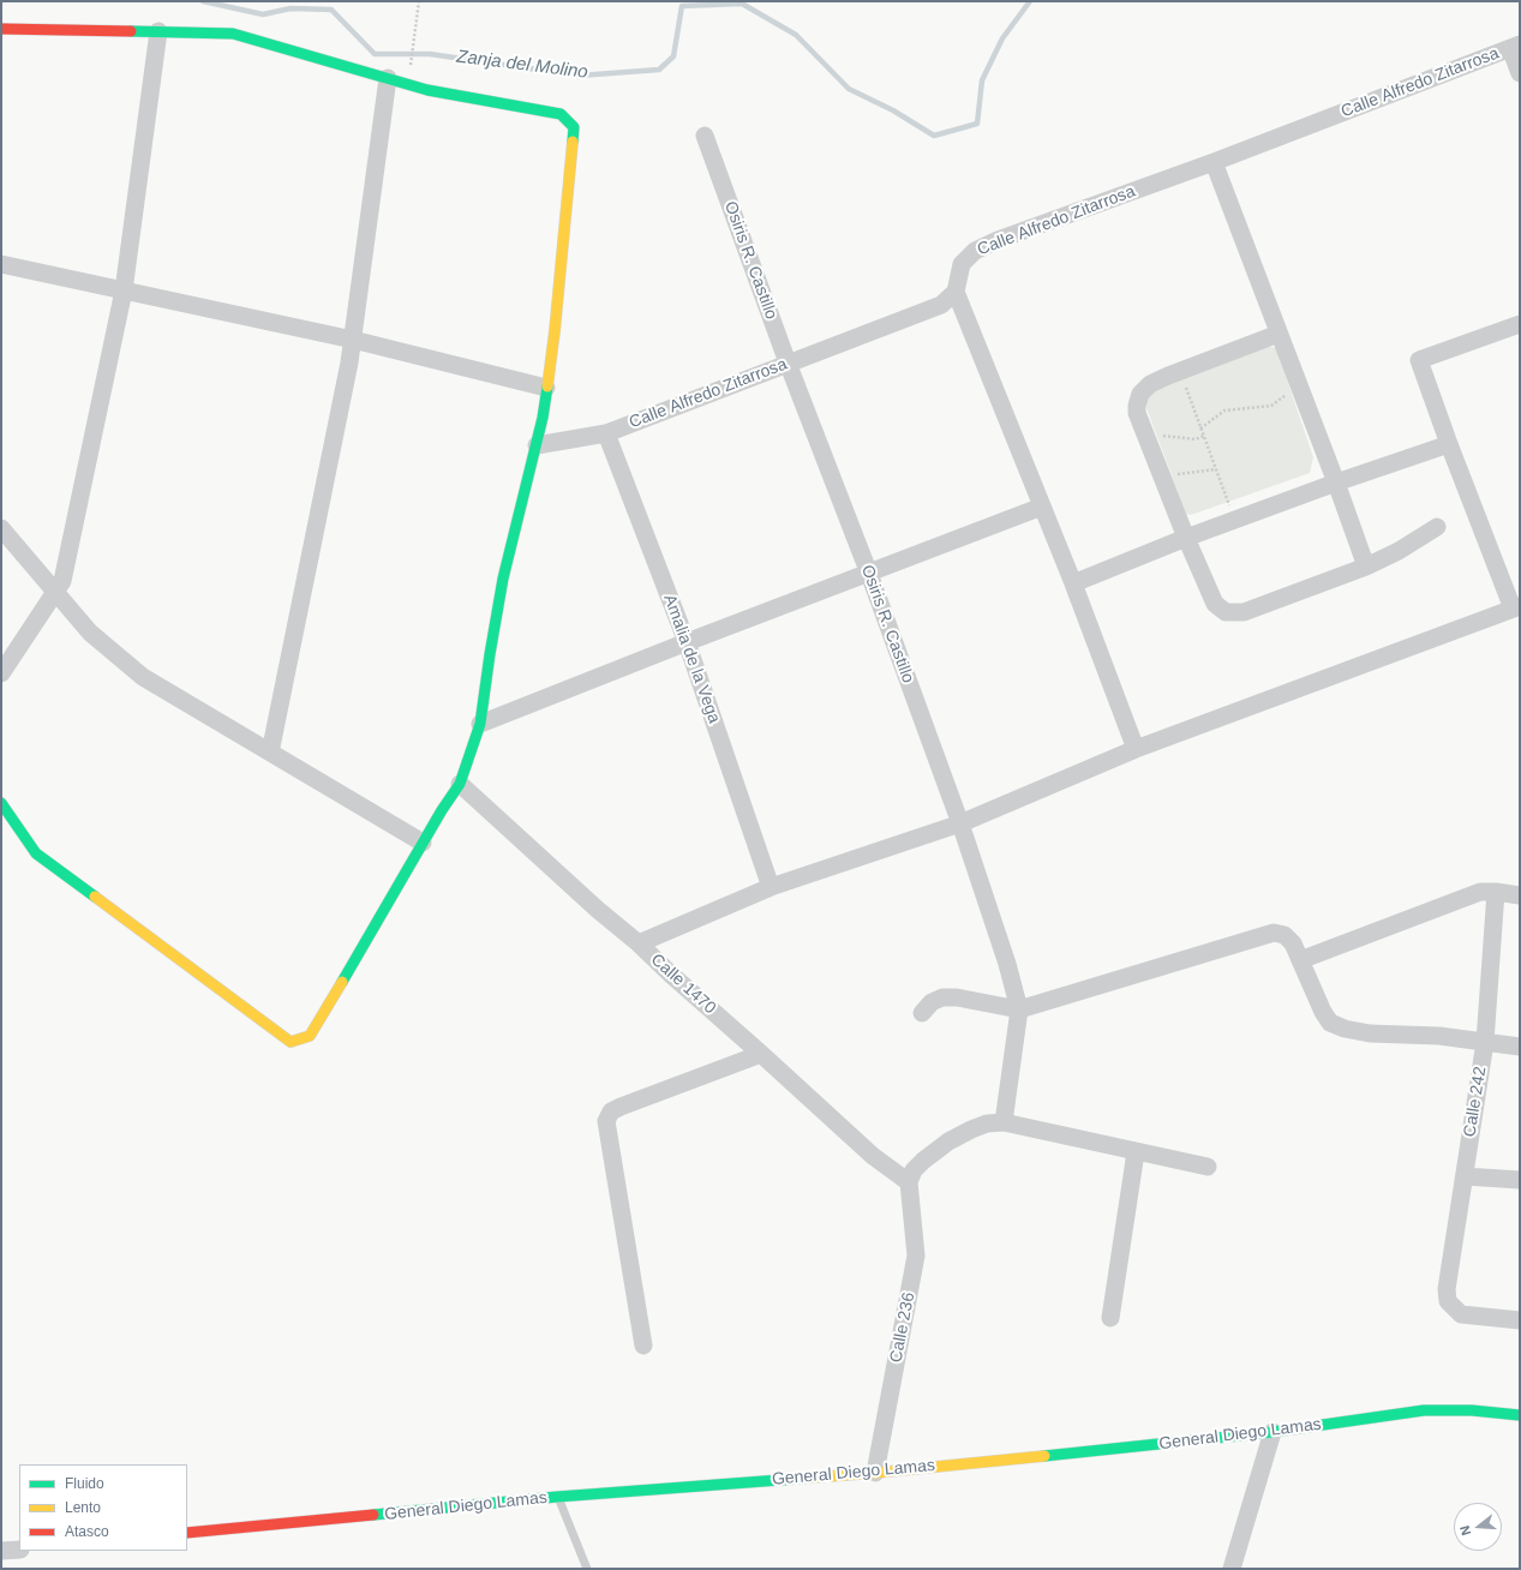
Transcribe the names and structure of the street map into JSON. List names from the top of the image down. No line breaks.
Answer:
{"streets":{"street":["Calle Alfredo Zitarrosa","Osiris R. Castillo","Amalia de la Vega","Calle 1470","Calle 242","Calle 236","General Diego Lamas"]},"crossings":[["Calle Alfredo Zitarrosa","Osiris R. Castillo"],["Calle Alfredo Zitarrosa","Amalia de la Vega"],["Calle 1470","Calle 236"],["Calle 236","General Diego Lamas"]],"water":["Zanja del Molino"],"legend":["Fluido","Lento","Atasco"],"north":"left"}
